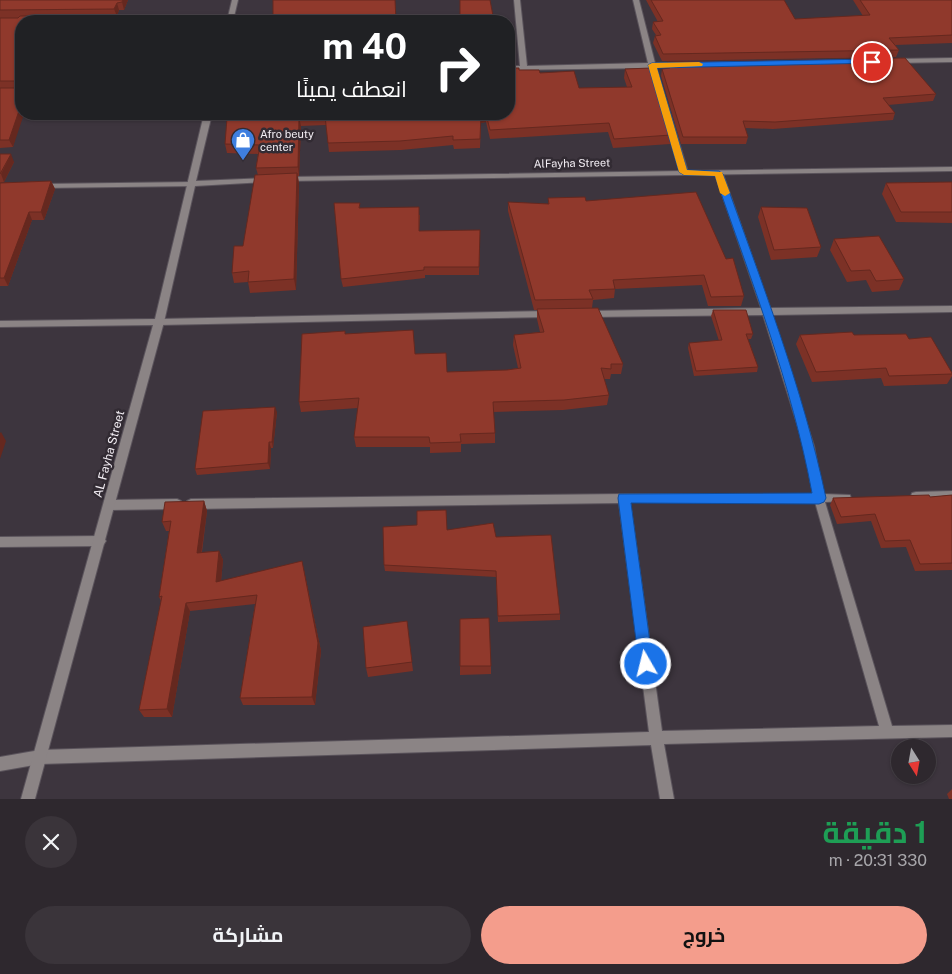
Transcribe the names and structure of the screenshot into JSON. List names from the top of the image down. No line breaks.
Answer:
{"streets":{"street":["AlFayha Street","AL Fayha Street"]},"crossings":[["AlFayha Street","AL Fayha Street"]],"places":{"shop":["Afro beuty center"]},"north":"bottom","page":{"turn":["40 m","انعطف يمينًا"],"heading":["1 دقيقة","330 m · 20:31"],"buttons":["خروج","مشاركة"]}}
